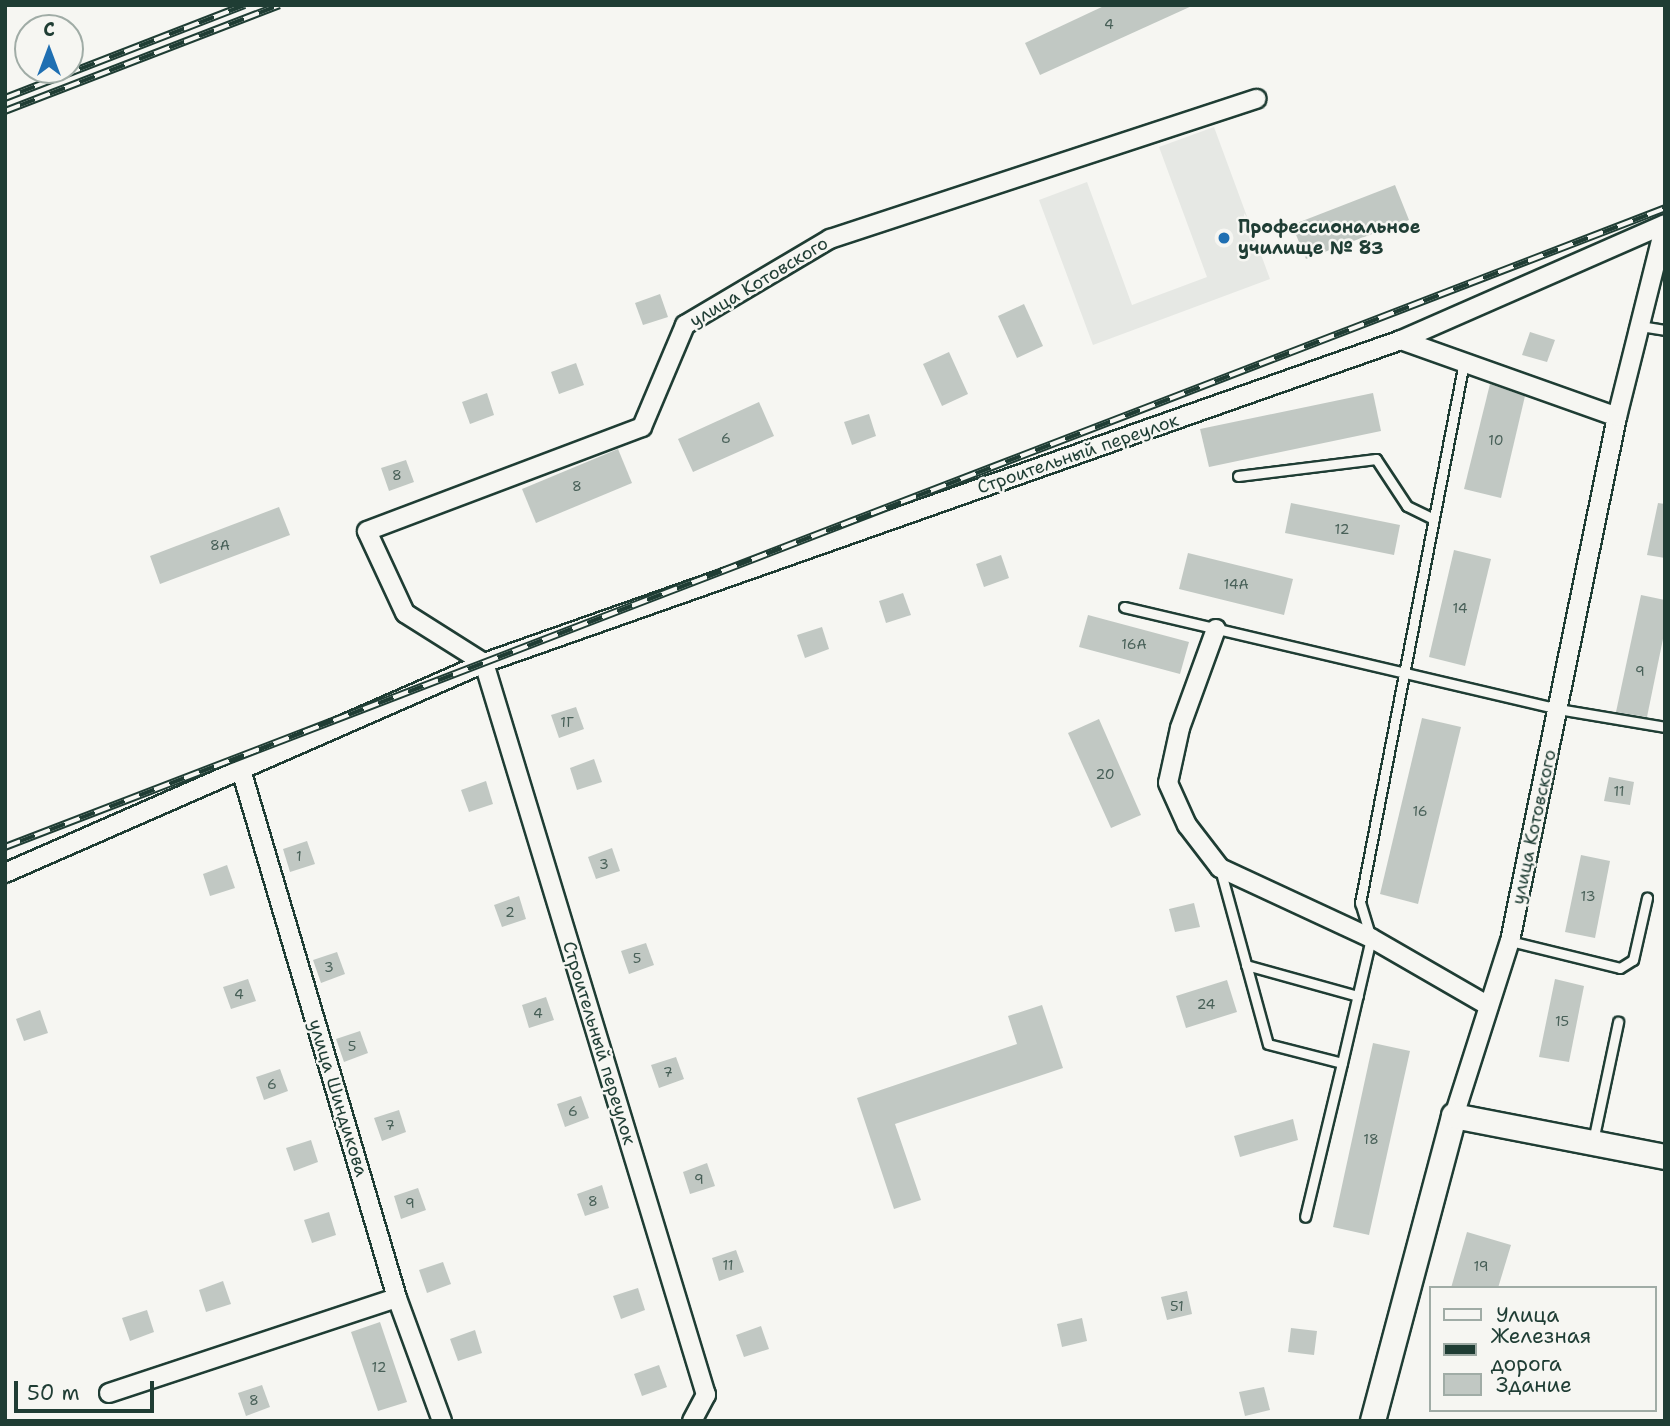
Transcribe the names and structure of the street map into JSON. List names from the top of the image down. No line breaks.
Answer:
{"streets":{"main road":["улица Котовского"],"street":["Строительный переулок","улица Шиндикова"]},"crossings":[["улица Котовского","Строительный переулок"],["Строительный переулок","улица Шиндикова"]],"places":["Профессиональное училище № 83"],"house_numbers":["4","6","10","8","8","12","8А","14А","14","16А","9","1Г","20","11","16","1","3","13","2","5","3","4","24","4","15","5","7","6","6","7","18","9","8","9","11","19","51","12","8"],"legend":["Улица","Железная дорога","Здание"],"scale_bar":"50 m","north":"top"}
